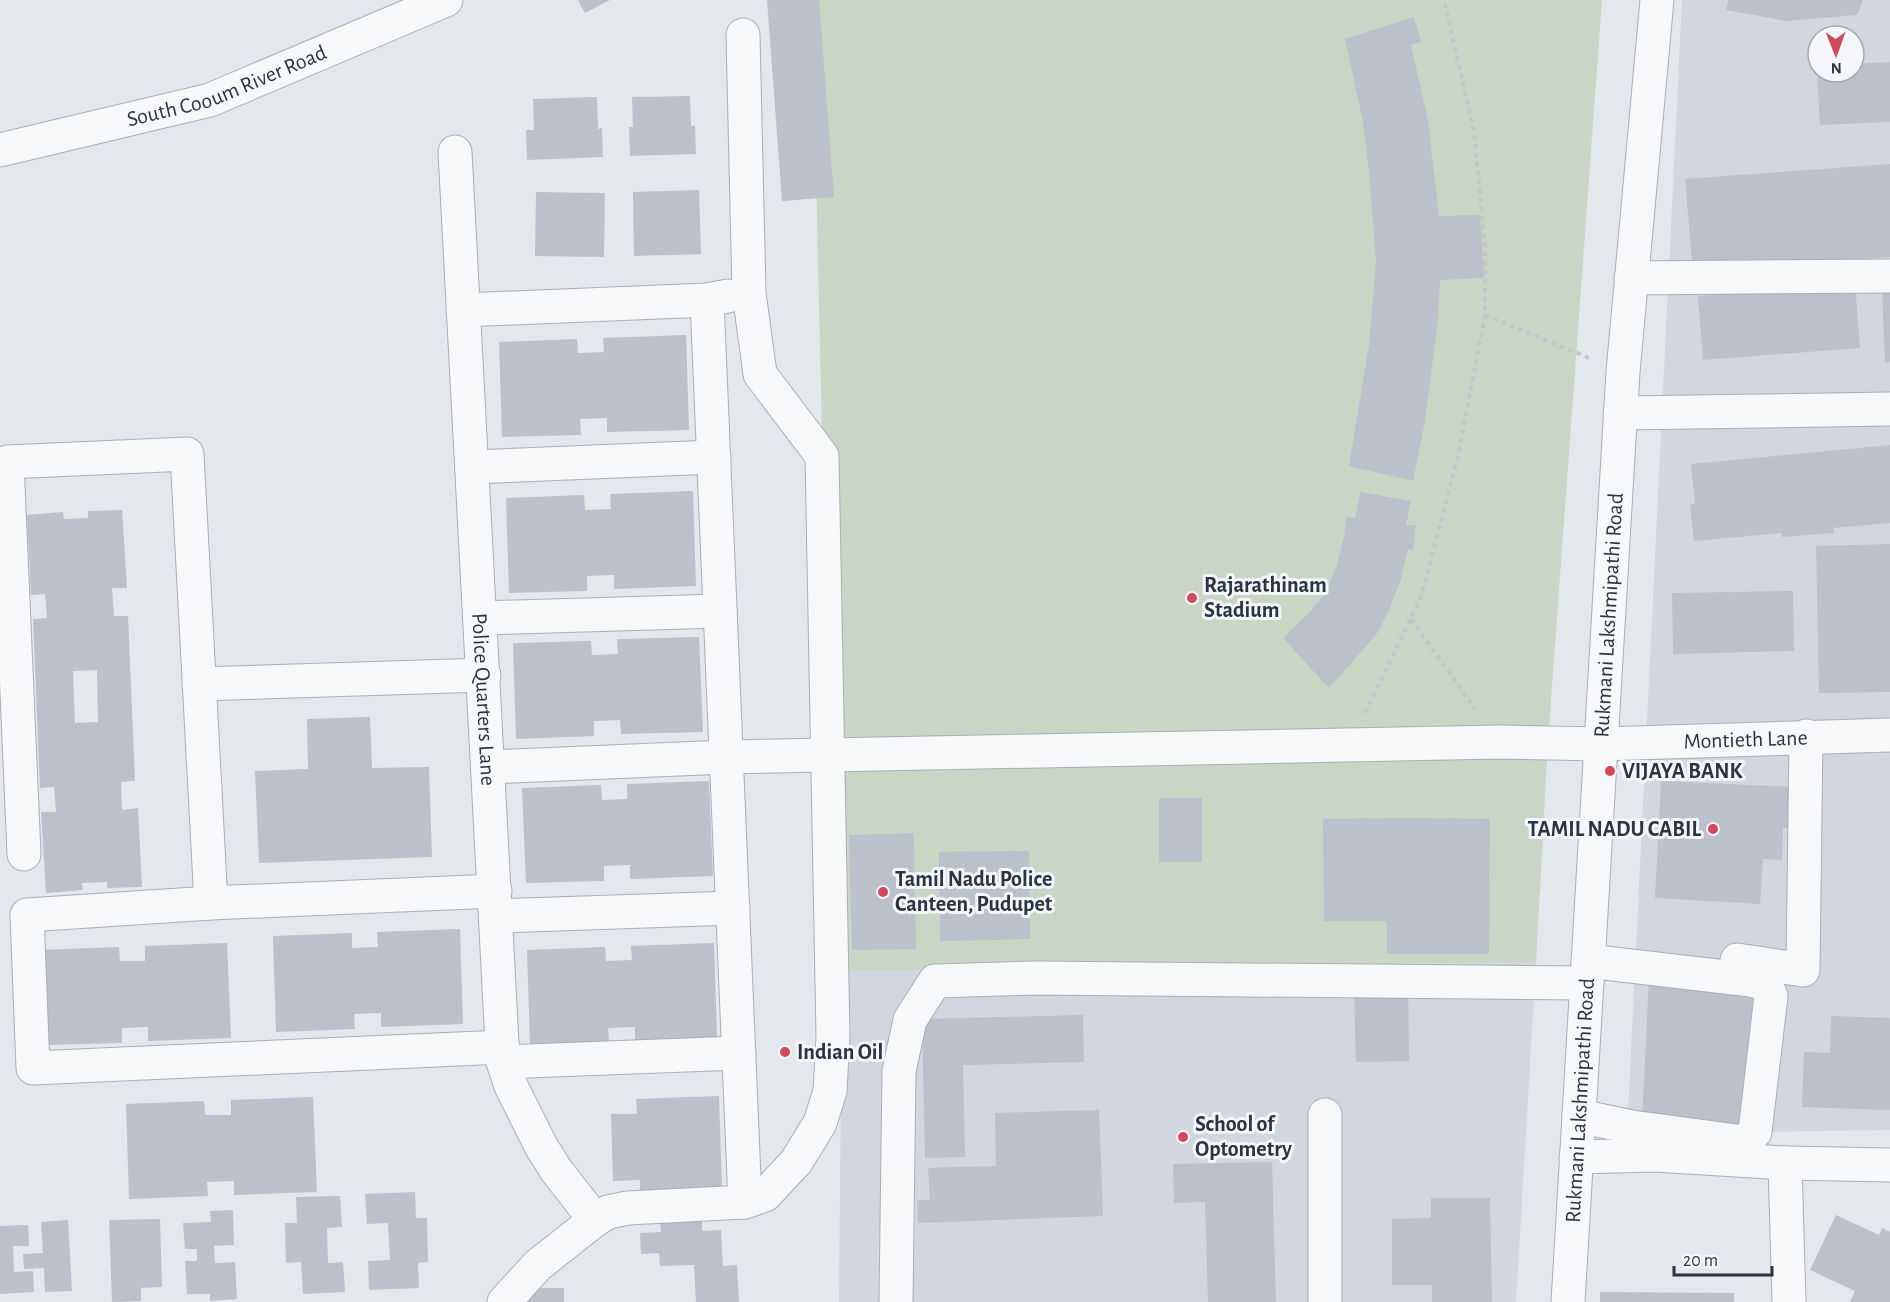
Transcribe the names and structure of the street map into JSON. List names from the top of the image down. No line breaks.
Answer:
{"streets":{"street":["South Cooum River Road","Rukmani Lakshmipathi Road","Police Quarters Lane","Montieth Lane"]},"crossings":[["Rukmani Lakshmipathi Road","Montieth Lane"],["Police Quarters Lane","Montieth Lane"]],"places":["Rajarathinam Stadium","VIJAYA BANK","TAMIL NADU CABIL","Tamil Nadu Police Canteen, Pudupet","Indian Oil","School of Optometry"],"scale_bar":"20 m","north":"bottom"}
